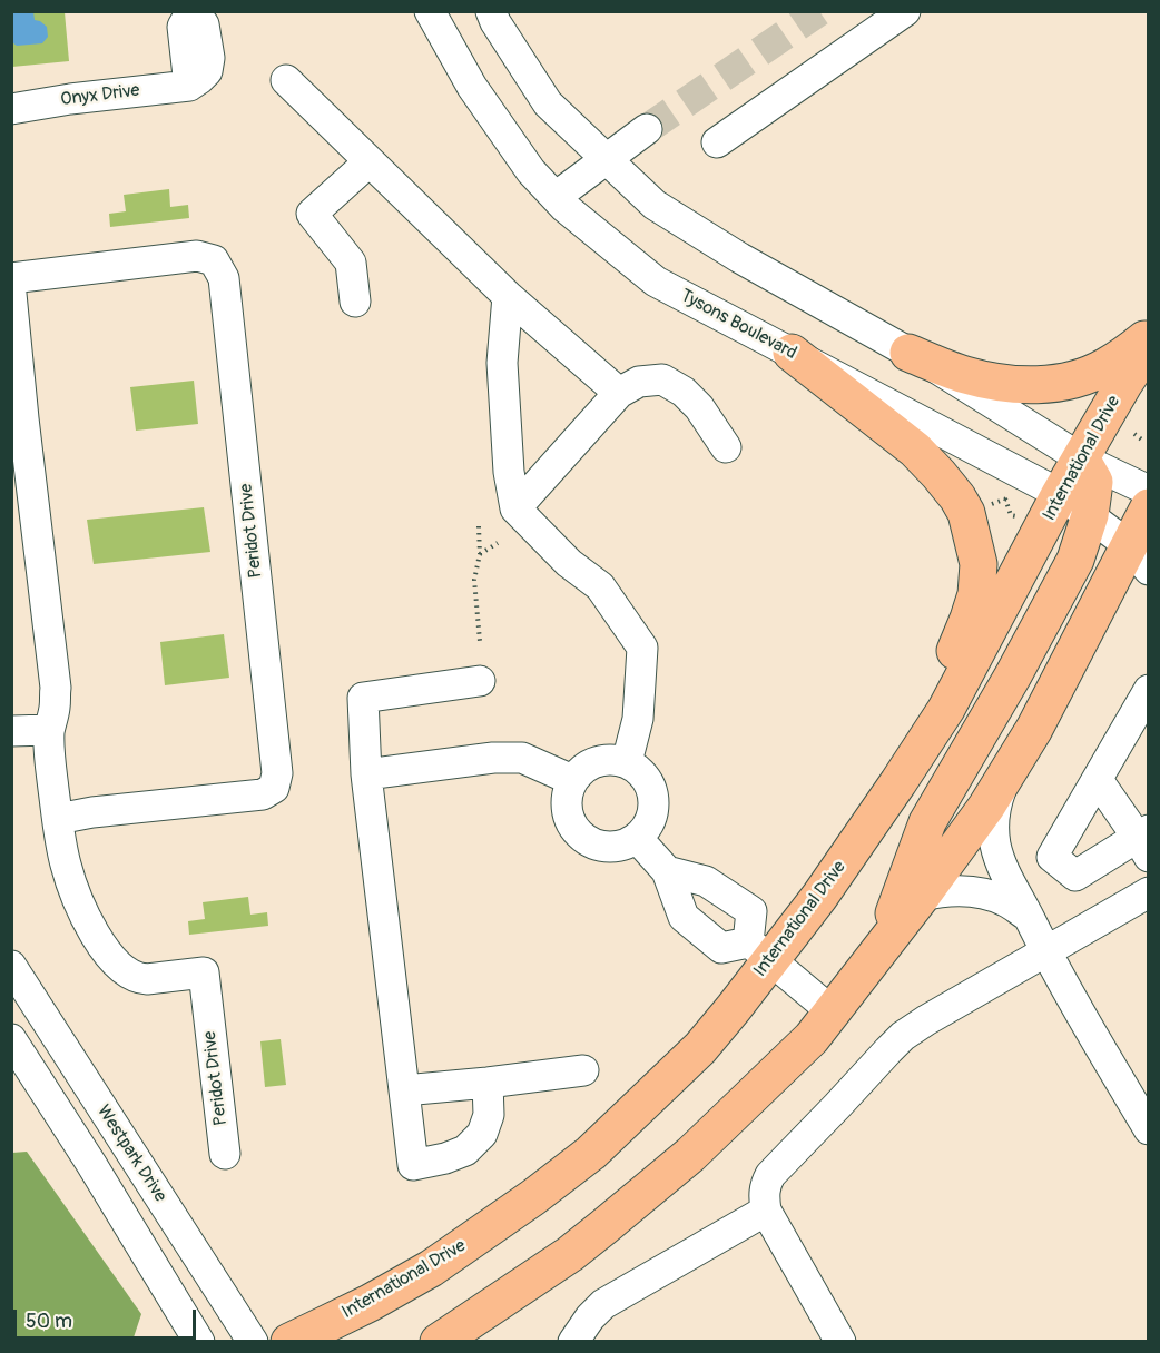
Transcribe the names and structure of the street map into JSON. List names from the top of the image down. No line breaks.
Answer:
{"streets":{"main road":["International Drive"],"street":["Onyx Drive","Tysons Boulevard","Peridot Drive","Westpark Drive"]},"crossings":[["Tysons Boulevard","International Drive"]],"scale_bar":"50 m"}
